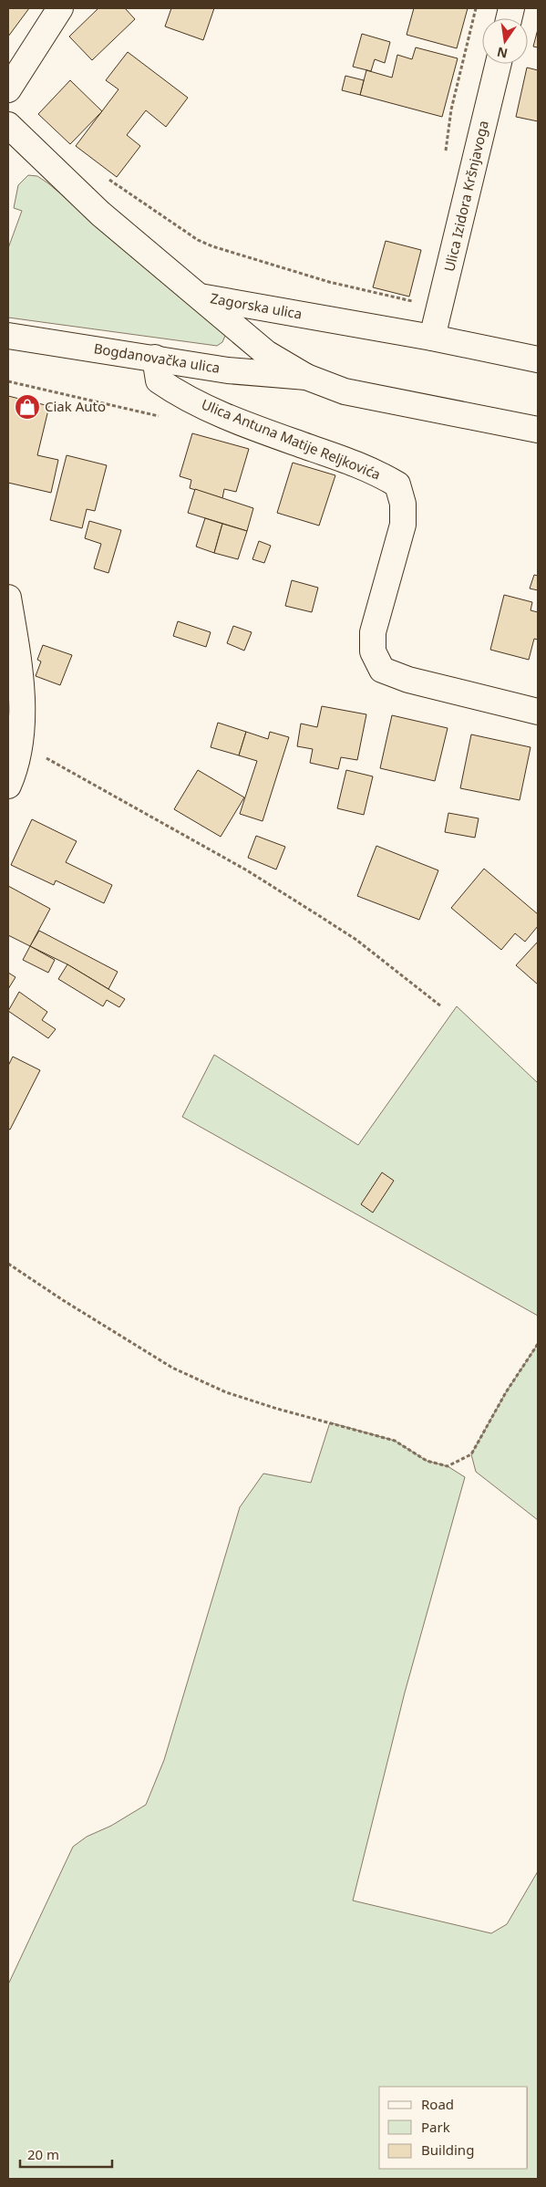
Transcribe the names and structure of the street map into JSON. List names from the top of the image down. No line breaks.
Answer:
{"streets":{"street":["Ulica Izidora Kršnjavoga","Zagorska ulica","Bogdanovačka ulica","Ulica Antuna Matije Reljkovića"]},"crossings":[["Ulica Izidora Kršnjavoga","Zagorska ulica"],["Bogdanovačka ulica","Ulica Antuna Matije Reljkovića"]],"places":{"shop":["Ciak Auto"]},"legend":["Road","Park","Building"],"scale_bar":"20 m","north":"bottom"}
